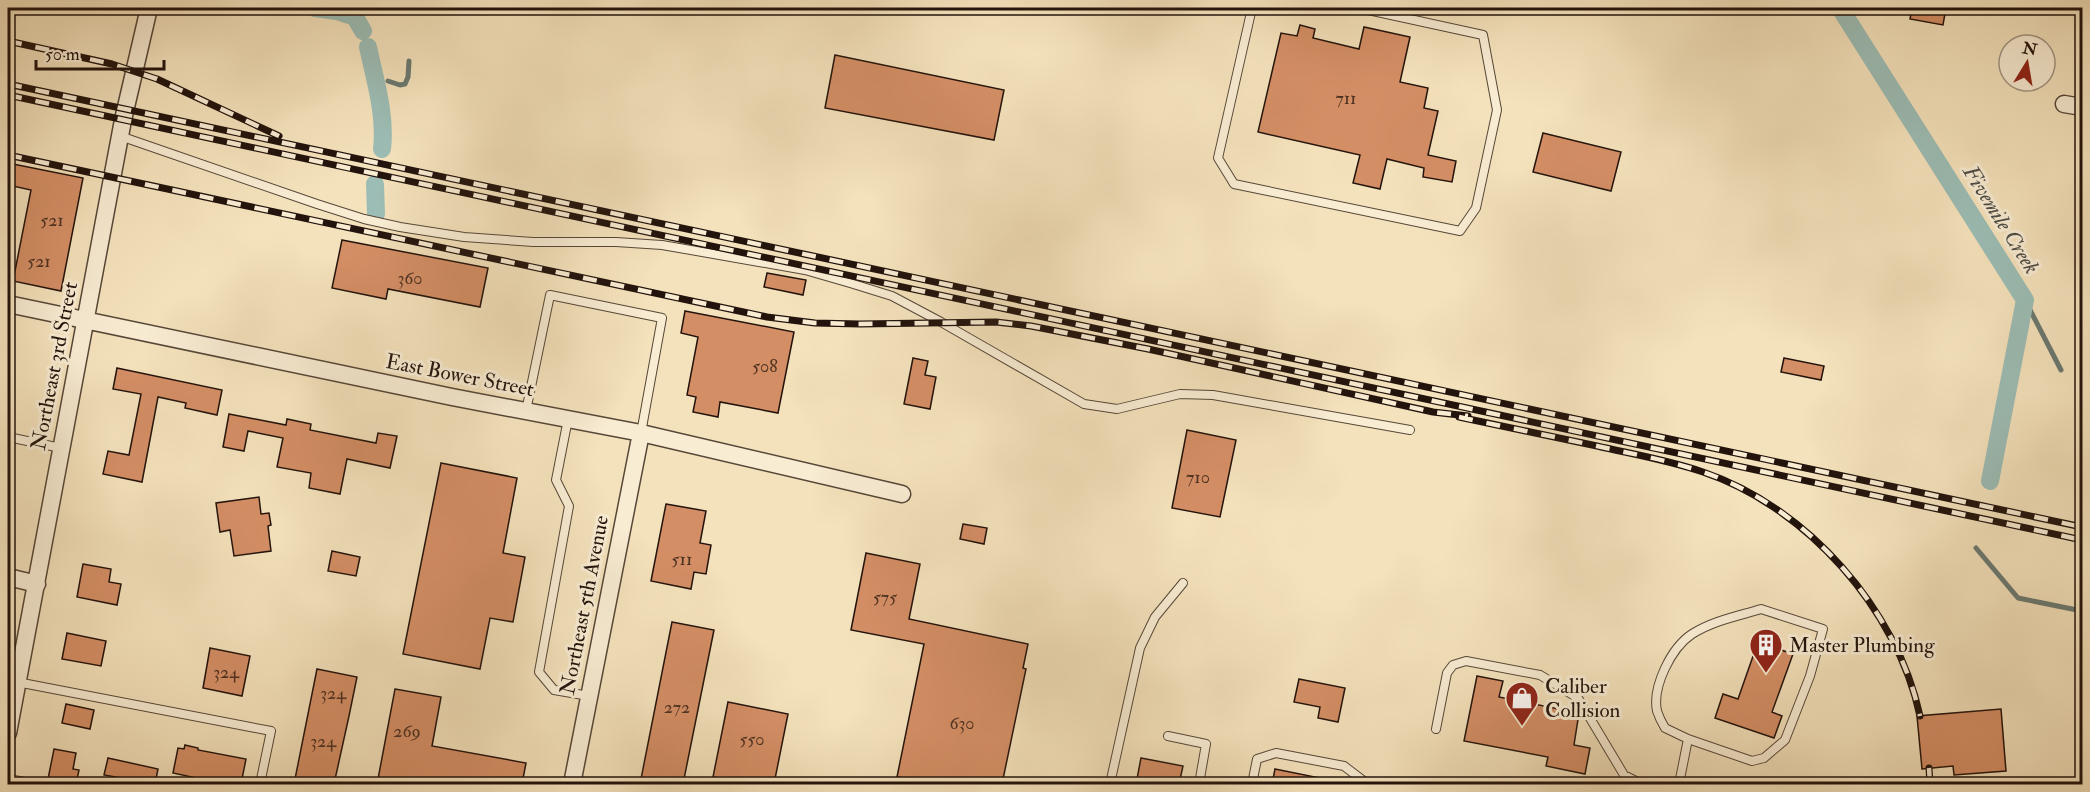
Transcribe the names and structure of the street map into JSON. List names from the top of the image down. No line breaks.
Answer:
{"streets":{"street":["Northeast 3rd Street","East Bower Street","Northeast 5th Avenue"]},"crossings":[["Northeast 3rd Street","East Bower Street"],["East Bower Street","Northeast 5th Avenue"]],"water":["Fivemile Creek"],"places":{"building":["Master Plumbing"],"shop":["Caliber Collision"]},"house_numbers":["711","521","521","360","508","710","511","575","324","324","272","630","269","550","324"],"scale_bar":"50 m","north":"top"}
